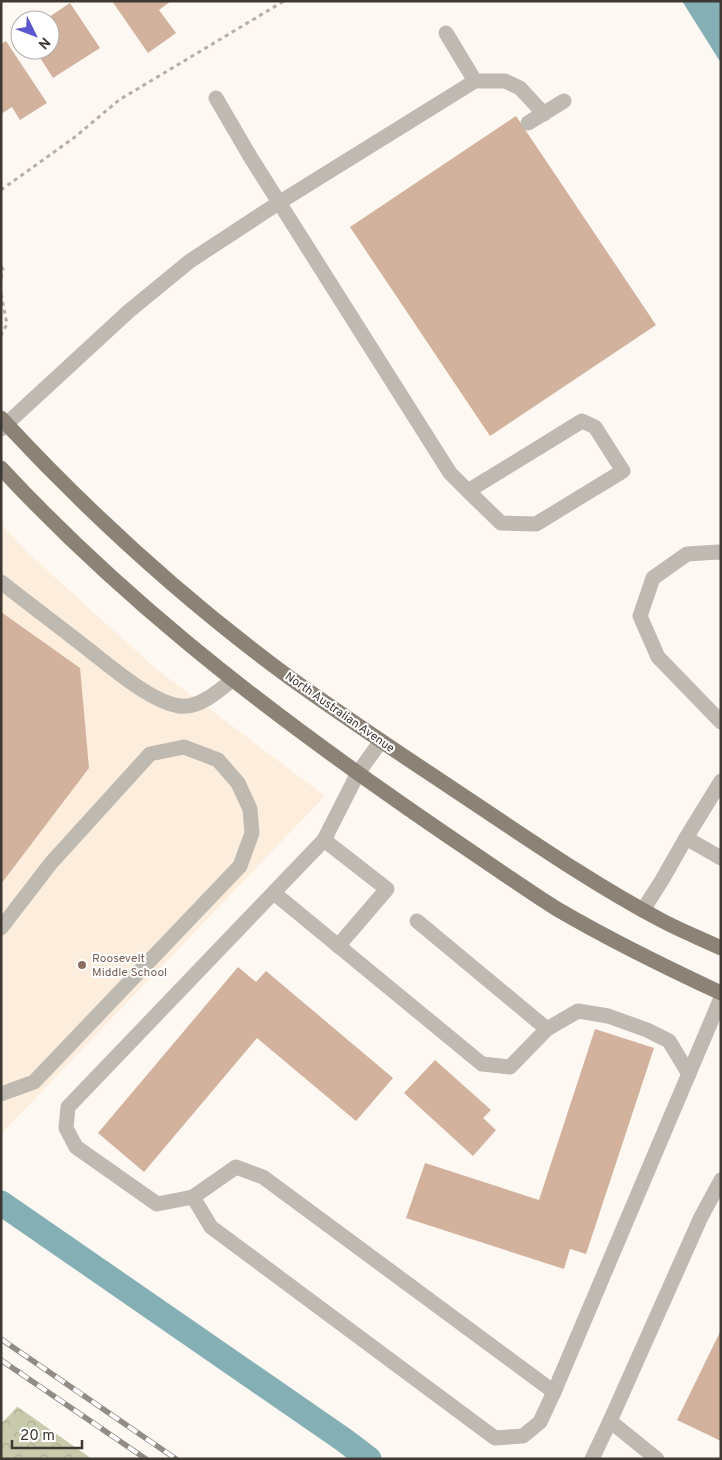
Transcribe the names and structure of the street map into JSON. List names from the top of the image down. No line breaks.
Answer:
{"streets":{"main road":["North Australian Avenue"]},"places":["Roosevelt Middle School"],"scale_bar":"20 m","north":"bottom right"}
